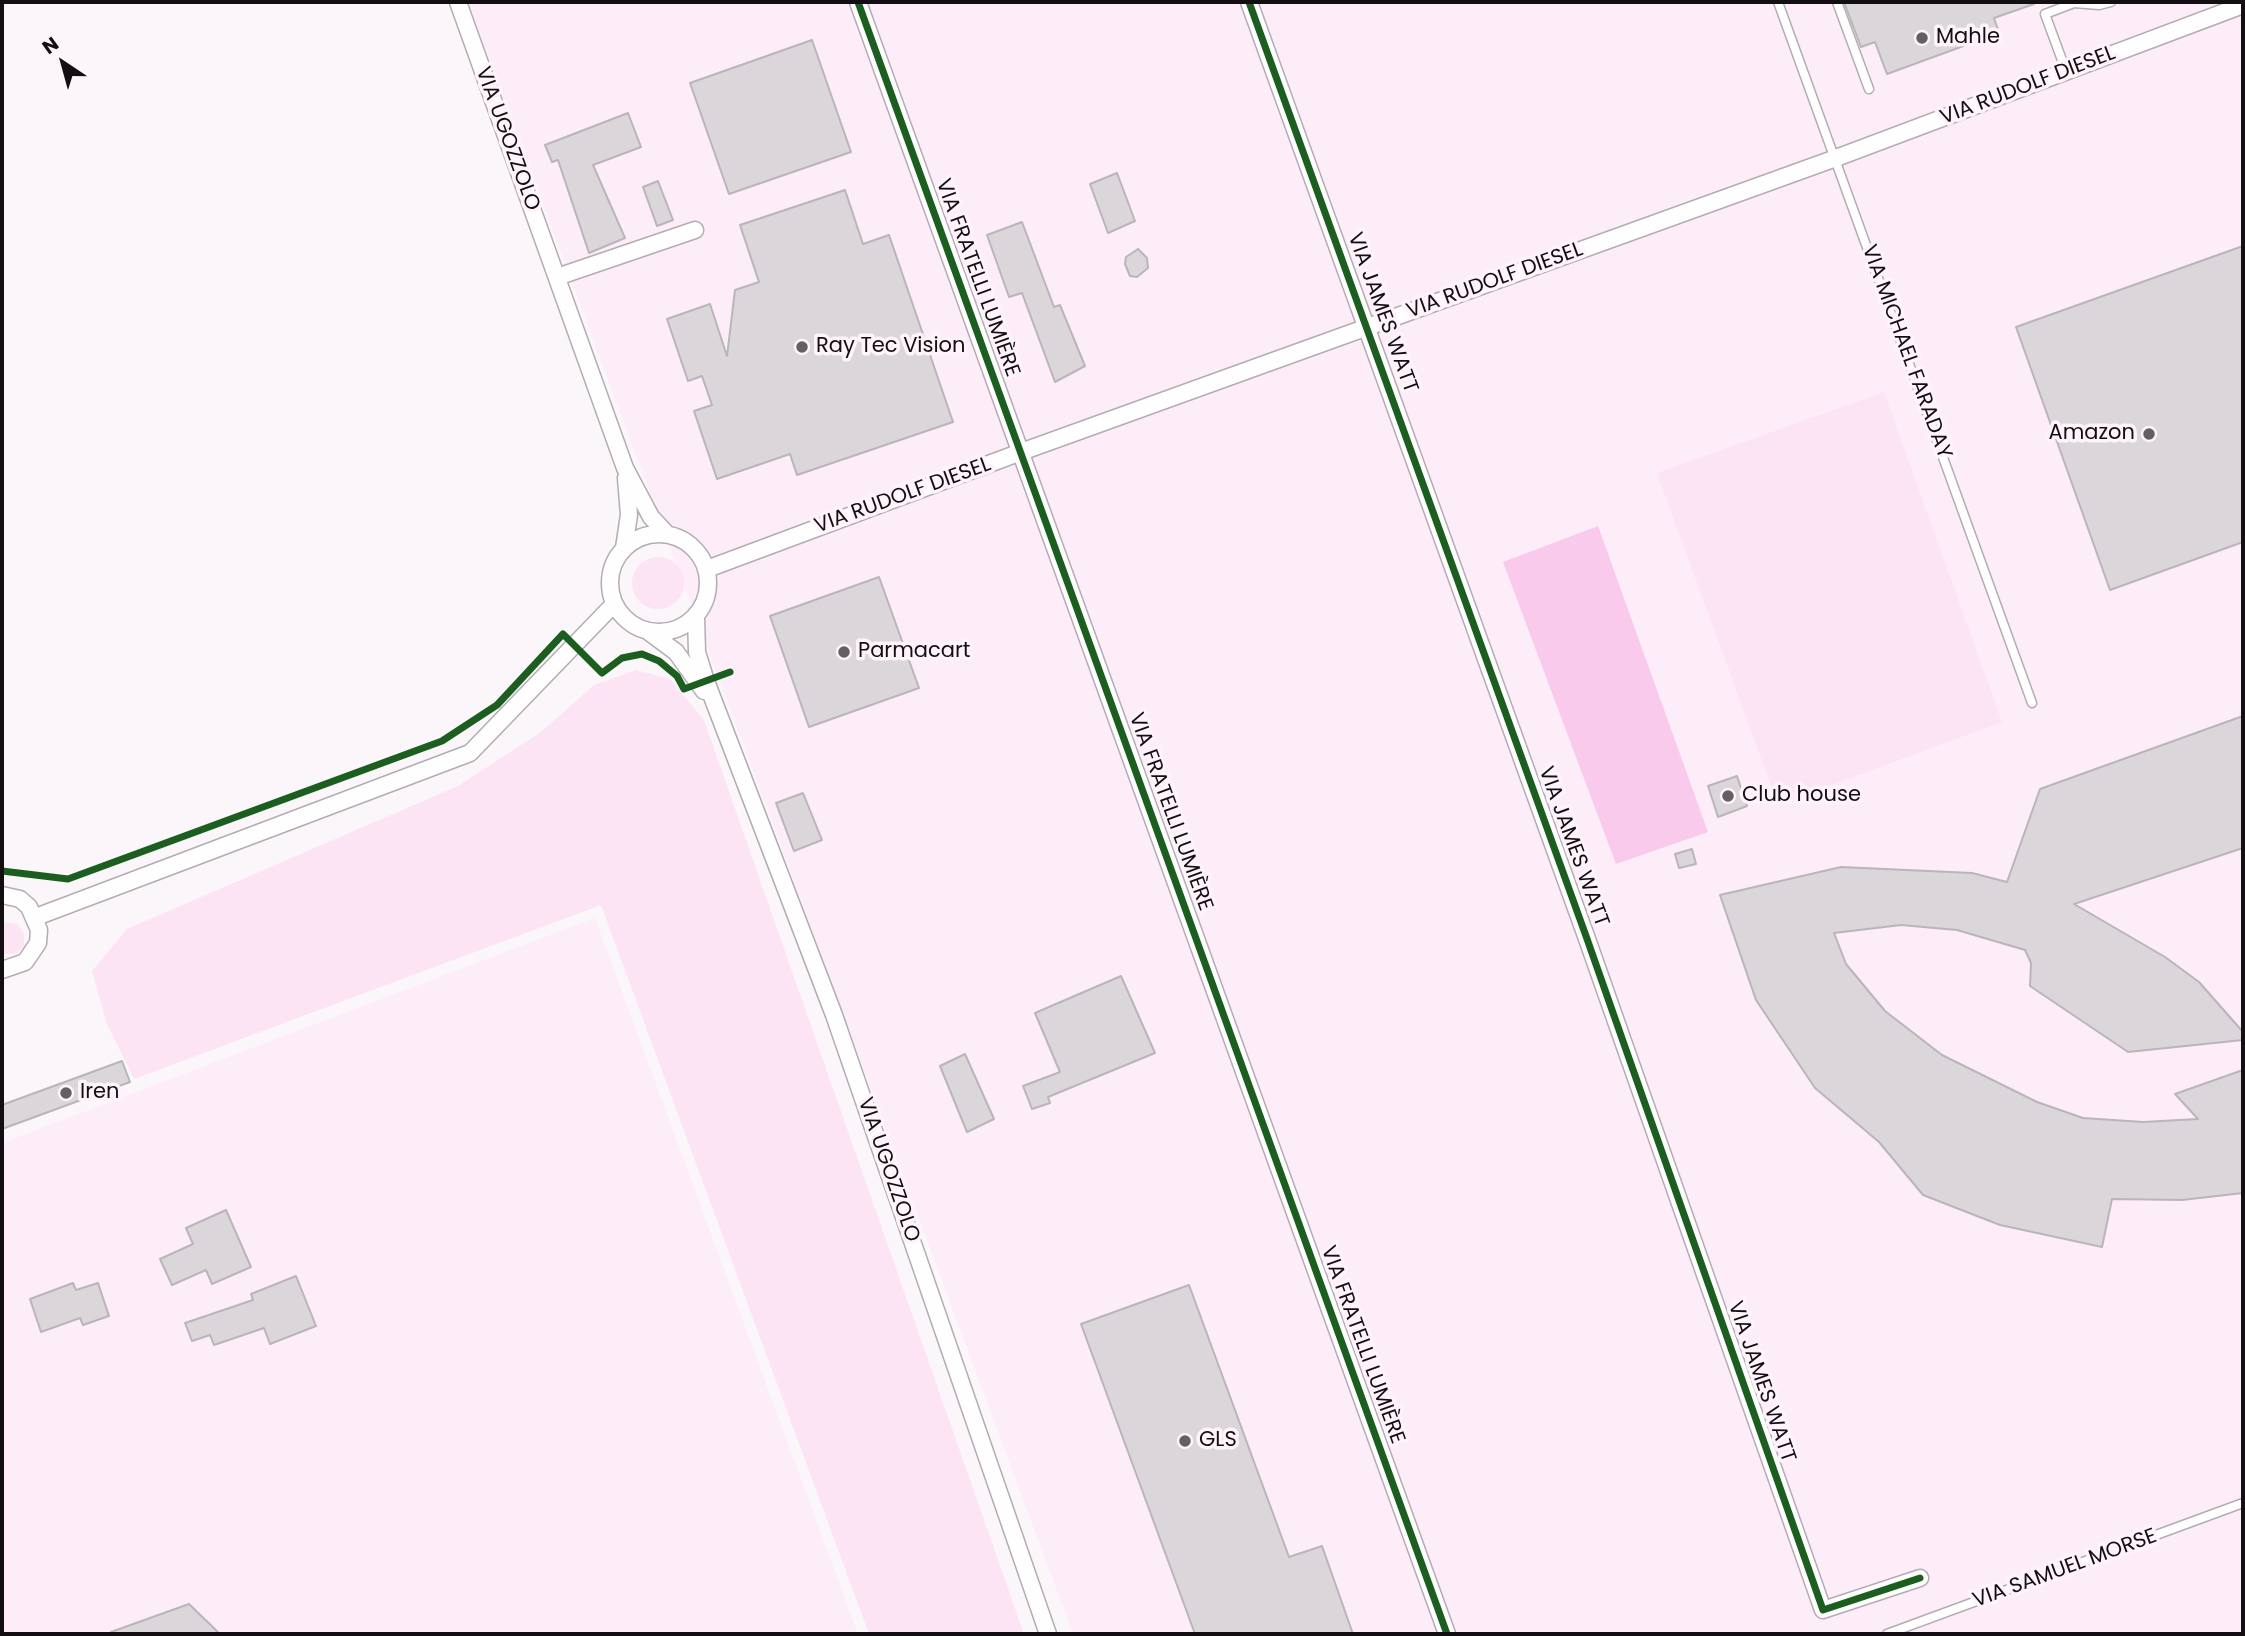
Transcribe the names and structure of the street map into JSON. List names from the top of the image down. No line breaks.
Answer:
{"streets":{"street":["VIA RUDOLF DIESEL","VIA UGOZZOLO","VIA FRATELLI LUMIÈRE","VIA JAMES WATT"],"lane":["VIA MICHAEL FARADAY","VIA SAMUEL MORSE"]},"crossings":[["VIA RUDOLF DIESEL","VIA UGOZZOLO"],["VIA RUDOLF DIESEL","VIA FRATELLI LUMIÈRE"],["VIA RUDOLF DIESEL","VIA JAMES WATT"],["VIA RUDOLF DIESEL","VIA MICHAEL FARADAY"]],"places":["Mahle","Ray Tec Vision","Amazon","Parmacart","Club house","Iren","GLS"],"north":"top left"}
